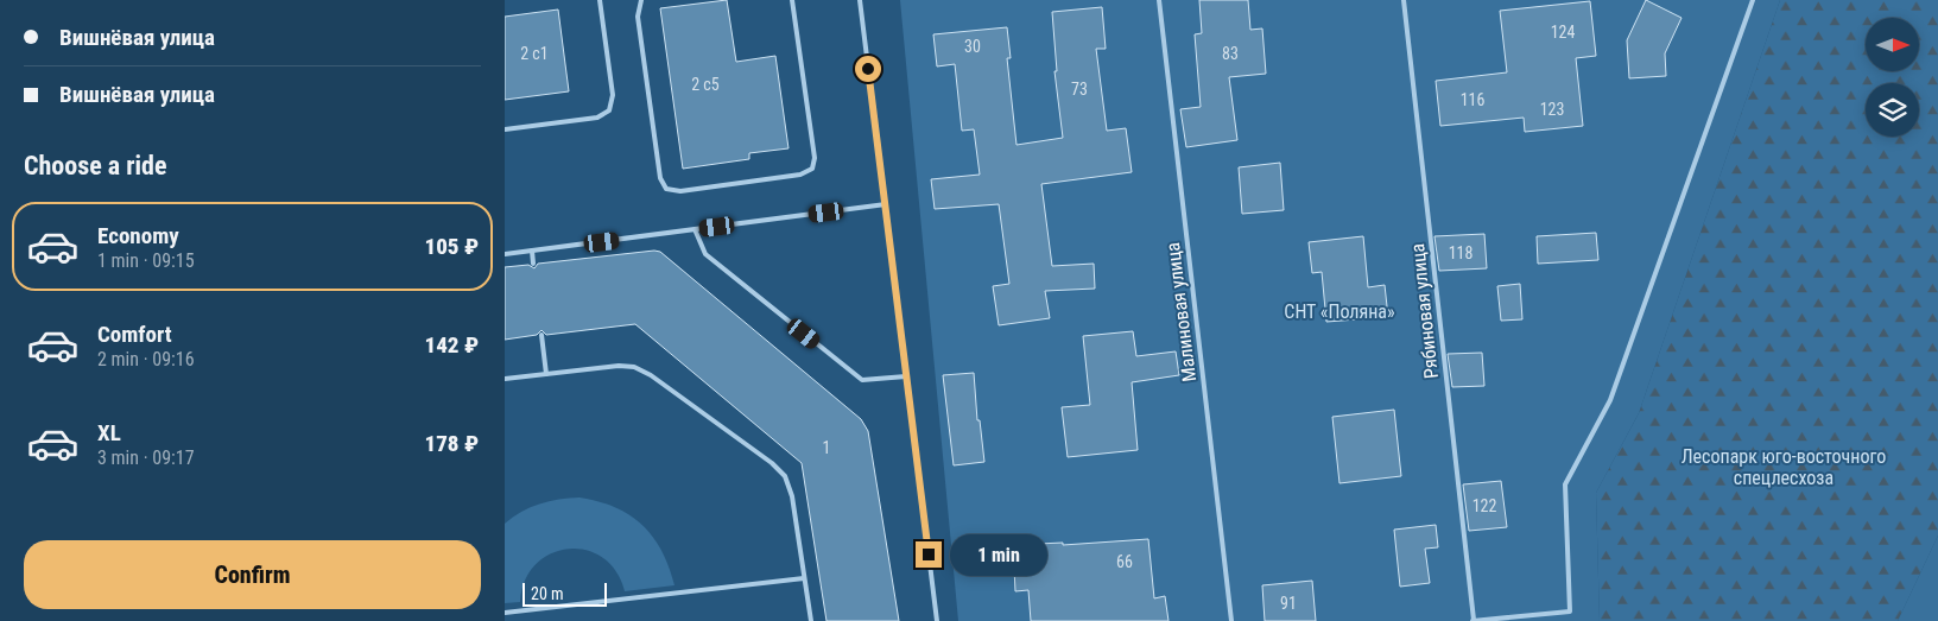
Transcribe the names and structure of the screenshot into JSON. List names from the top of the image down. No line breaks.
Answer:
{"streets":{"lane":["Рябиновая улица","Малиновая улица"]},"parks":["СНТ «Поляна»","Лесопарк юго-восточного спецлесхоза"],"house_numbers":["124","30","2 с1","83","2 с5","73","116","123","118","1","122","66","91"],"scale_bar":"20 m","north":"right","page":{"banner":["Вишнёвая улица","Вишнёвая улица"],"heading":"Choose a ride","list":[{"name":"Economy","note":"1 min · 09:15","value":"105 ₽"},{"name":"Comfort","note":"2 min · 09:16","value":"142 ₽"},{"name":"XL","note":"3 min · 09:17","value":"178 ₽"}],"buttons":"Confirm","bubble":"1 min","scale":"20 m"}}
